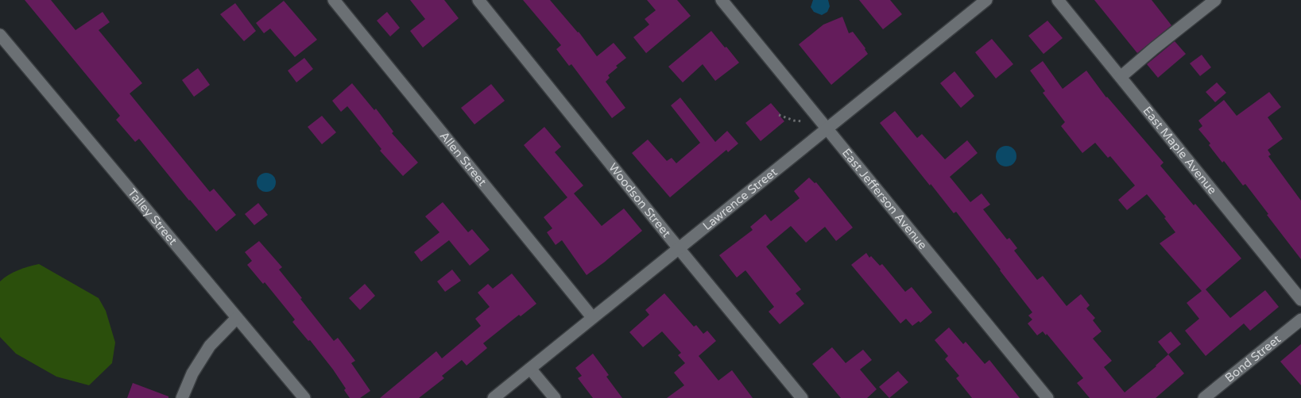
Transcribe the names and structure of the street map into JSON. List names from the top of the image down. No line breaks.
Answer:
{"streets":{"street":["East Maple Avenue","Allen Street","Lawrence Street","East Jefferson Avenue","Woodson Street","Talley Street","Bond Street"]},"crossings":[["Allen Street","Lawrence Street"],["Lawrence Street","East Jefferson Avenue"],["Lawrence Street","Woodson Street"]]}
